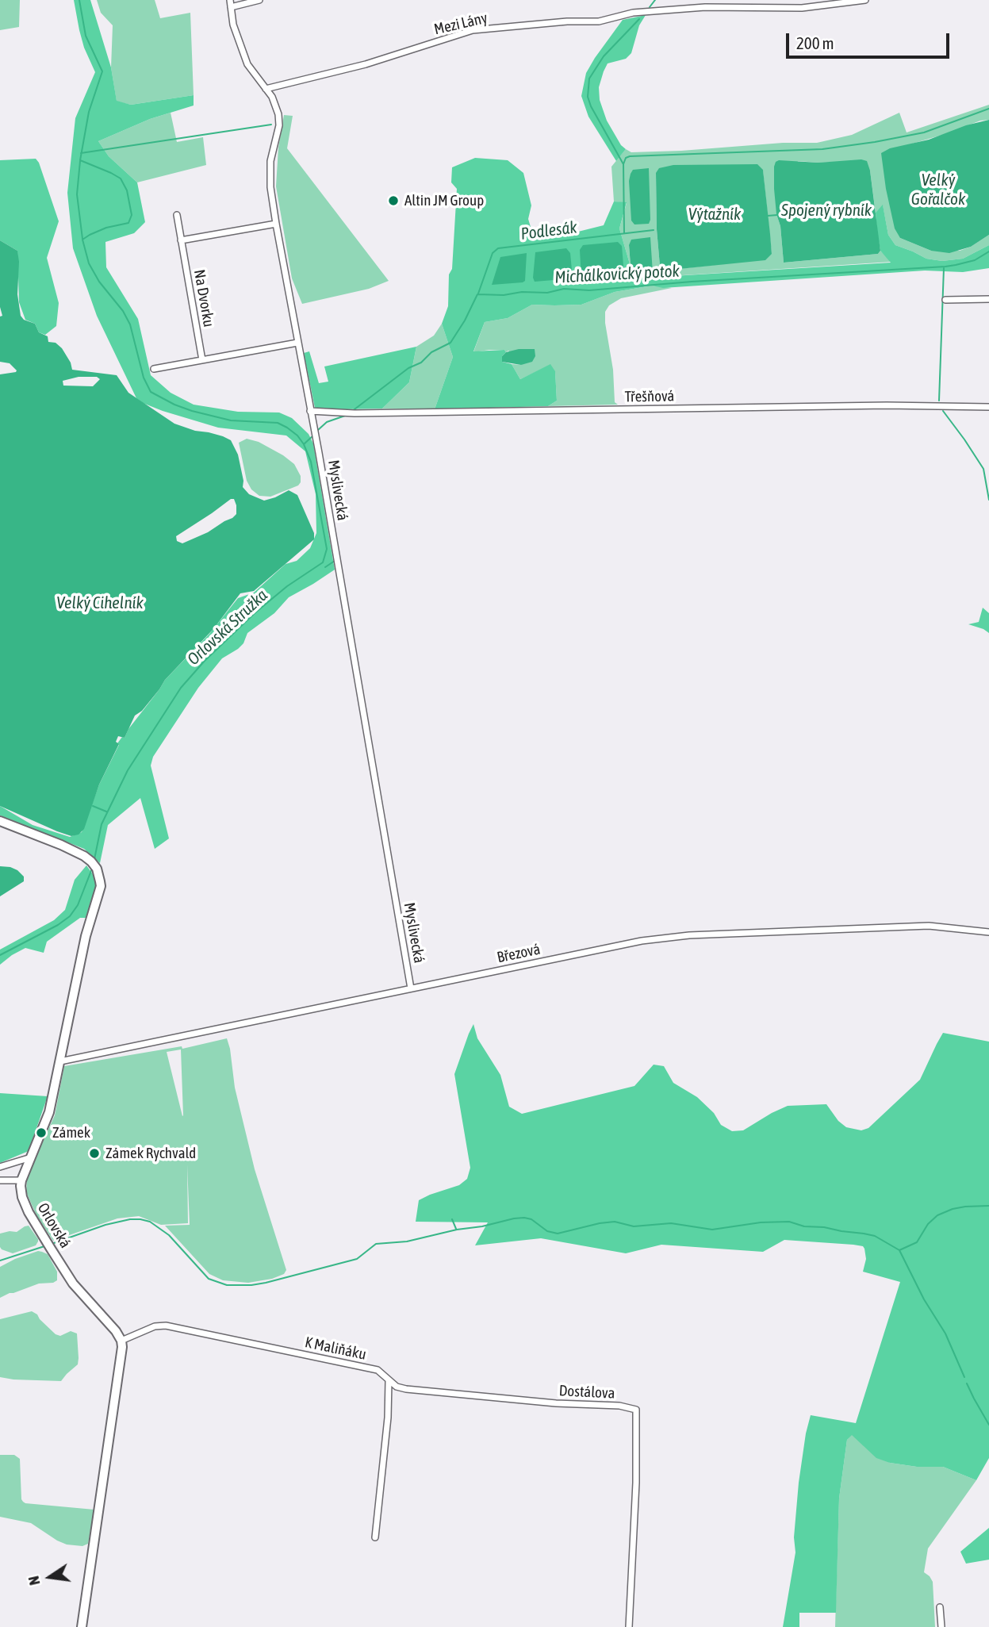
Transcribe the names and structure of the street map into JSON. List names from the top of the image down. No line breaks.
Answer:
{"streets":{"main road":["Orlovská"],"street":["Mezi Lány","Na Dvorku","Třešňová","Myslivecká","Březová","K Maliňáku","Dostálova"]},"crossings":[["Mezi Lány","Myslivecká"],["Třešňová","Myslivecká"],["Myslivecká","Březová"],["Orlovská","K Maliňáku"],["K Maliňáku","Dostálova"]],"water":["Velký Gořalčok","Spojený rybník","Výtažník","Podlesák","Michálkovický potok","Velký Cihelník","Orlovská Stružka"],"places":["Altin JM Group","Zámek","Zámek Rychvald"],"scale_bar":"200 m","north":"left"}
